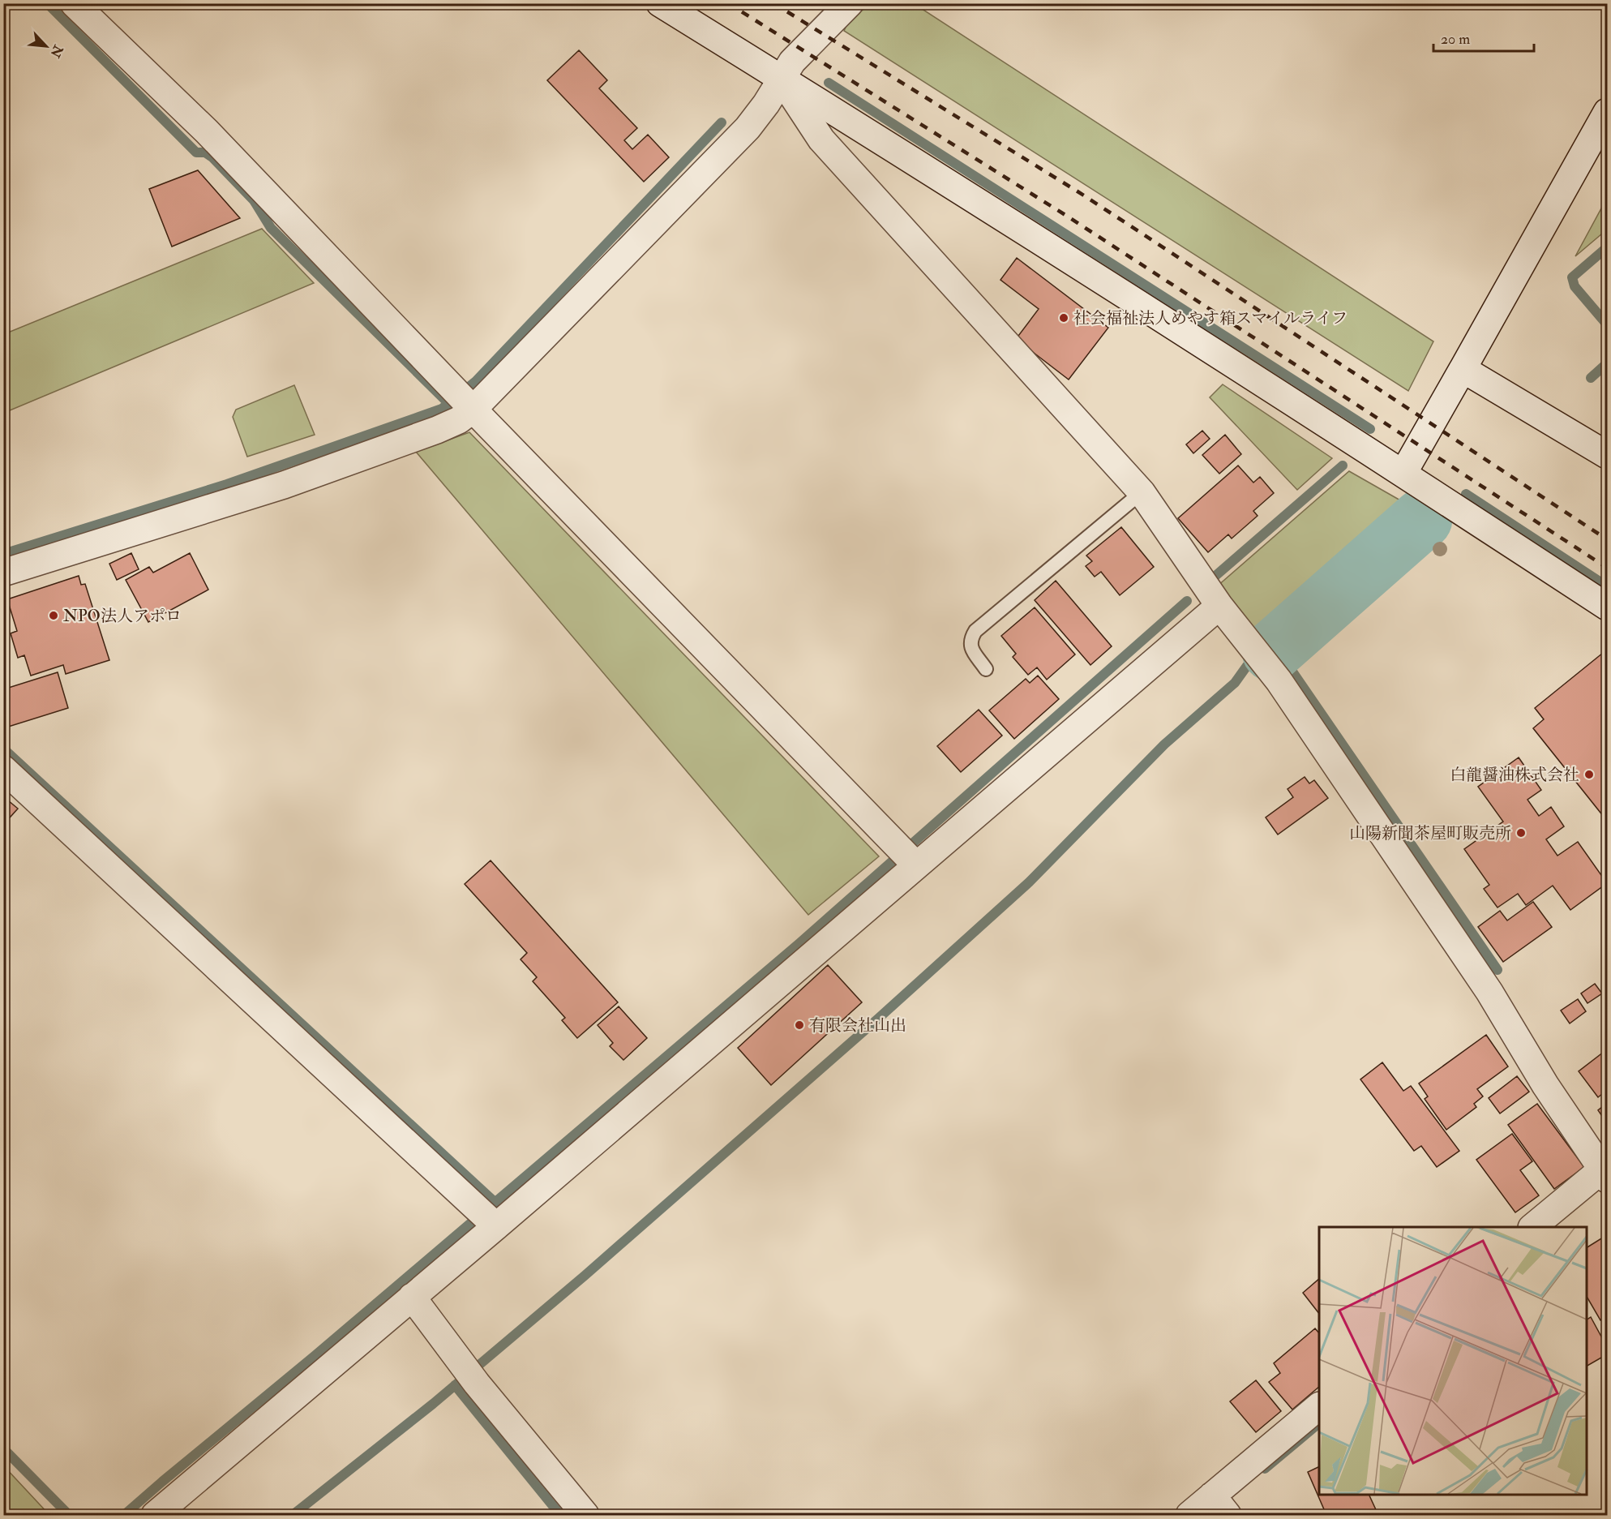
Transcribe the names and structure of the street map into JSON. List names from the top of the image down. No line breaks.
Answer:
{"places":["社会福祉法人めやす箱スマイルライフ","NPO法人アポロ","白龍醤油株式会社","山陽新聞茶屋町販売所","有限会社山出"],"scale_bar":"20 m","north":"bottom right"}
